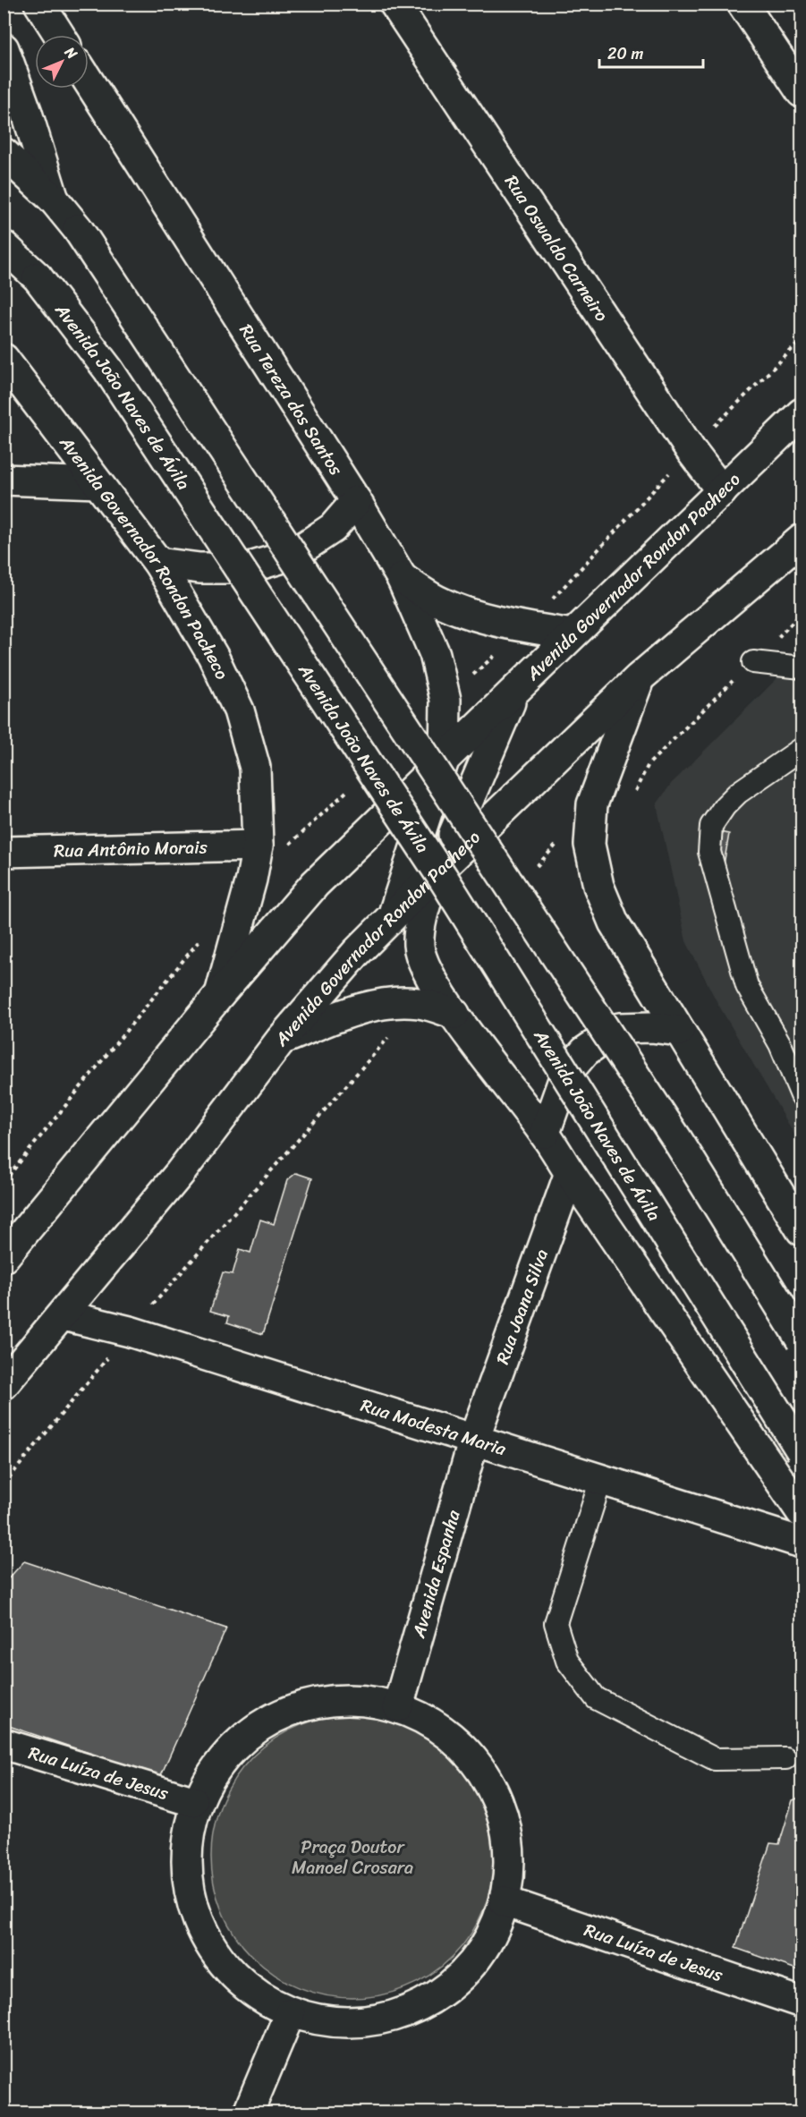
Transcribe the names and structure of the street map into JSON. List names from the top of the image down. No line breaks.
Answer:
{"streets":{"main road":["Rua Oswaldo Carneiro","Avenida João Naves de Ávila","Rua Tereza dos Santos","Avenida Governador Rondon Pacheco","Rua Antônio Morais","Rua Joana Silva","Rua Modesta Maria","Avenida Espanha","Rua Luíza de Jesus"]},"crossings":[["Rua Oswaldo Carneiro","Avenida Governador Rondon Pacheco"],["Rua Tereza dos Santos","Avenida Governador Rondon Pacheco"],["Avenida Governador Rondon Pacheco","Rua Antônio Morais"],["Avenida Governador Rondon Pacheco","Rua Modesta Maria"],["Rua Joana Silva","Rua Modesta Maria"],["Rua Joana Silva","Avenida Espanha"],["Rua Modesta Maria","Avenida Espanha"]],"parks":["Praça Doutor Manoel Crosara"],"scale_bar":"20 m","north":"top right"}
